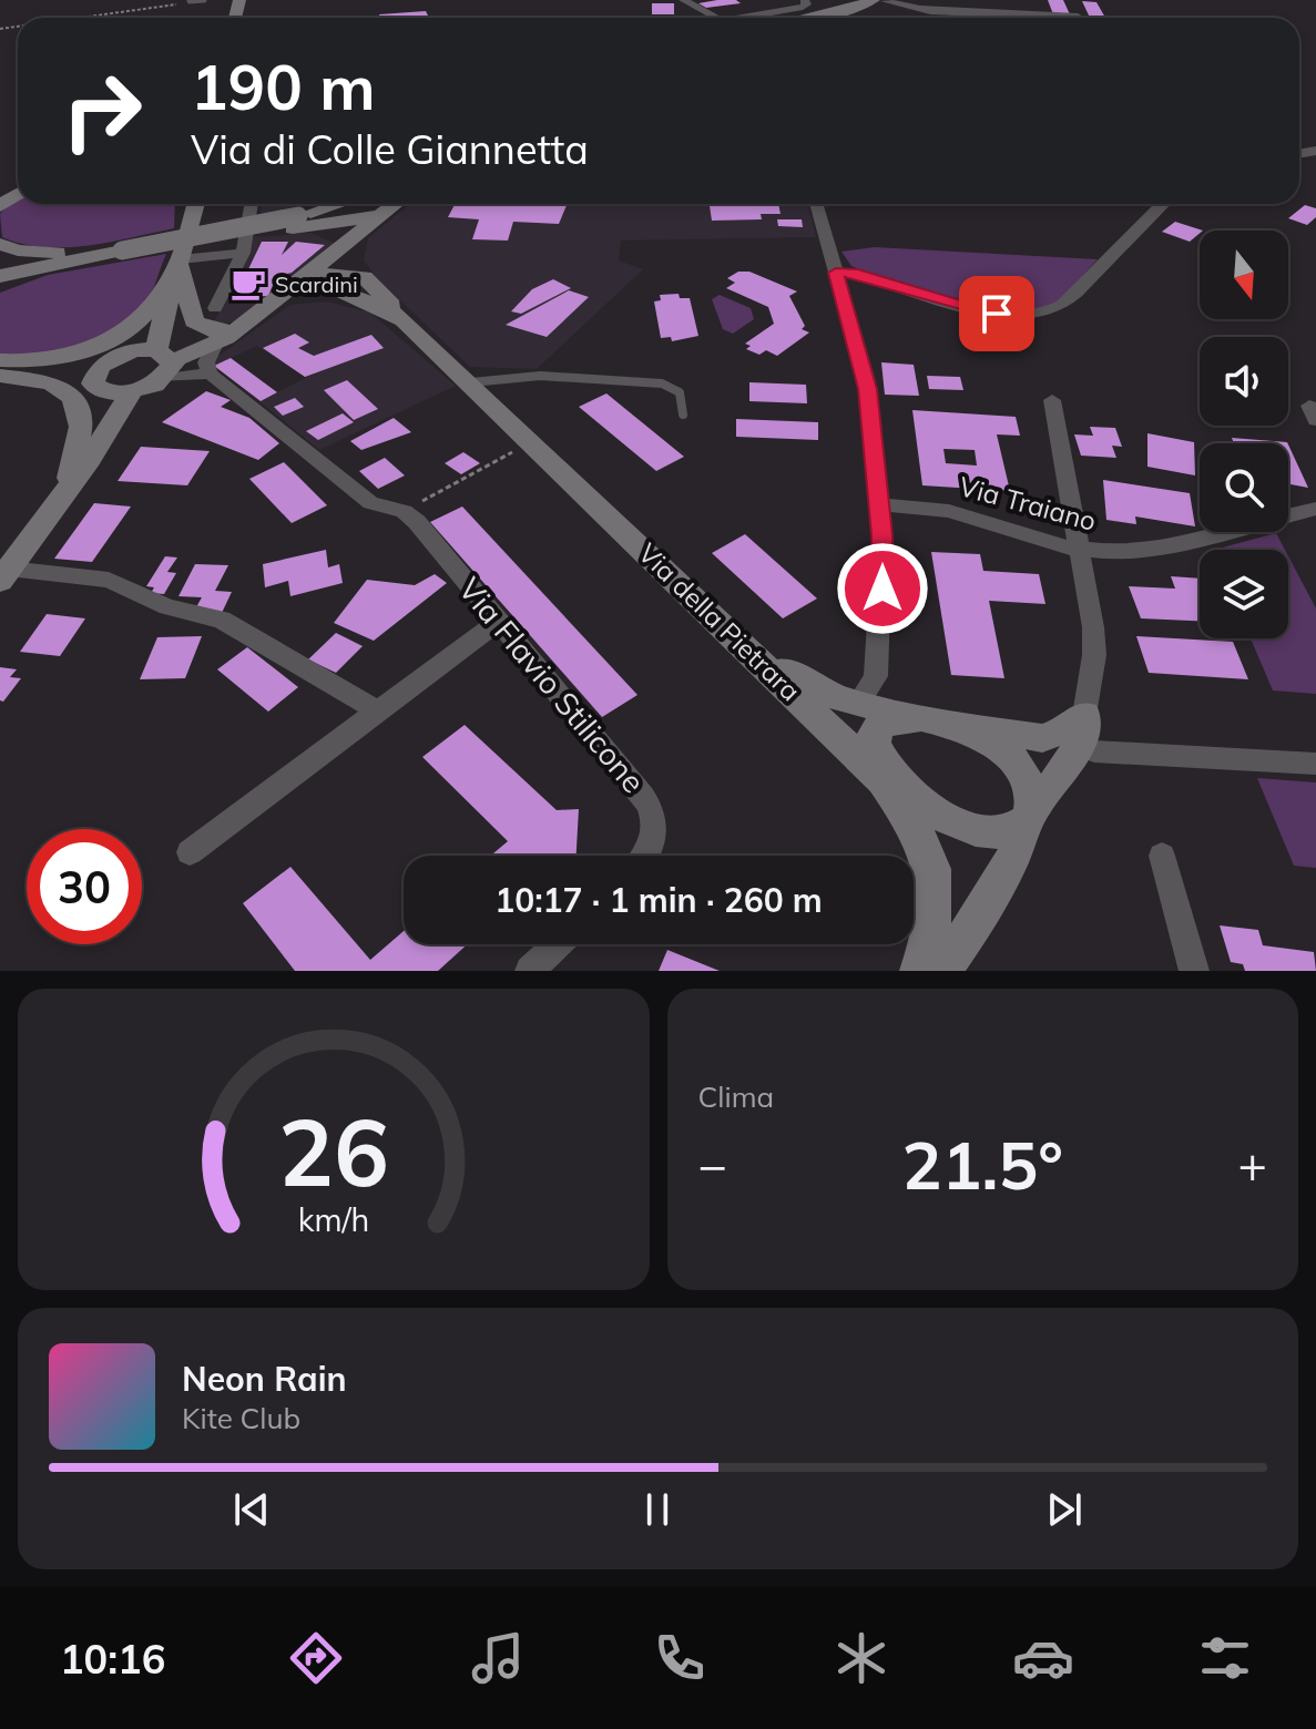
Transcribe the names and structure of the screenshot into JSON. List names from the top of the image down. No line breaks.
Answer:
{"streets":{"street":["Via Traiano","Via della Pietrara","Via Flavio Stilicone"]},"places":{"cafe":["Scardini"]},"north":"bottom","page":{"turn":["190 m","Via di Colle Giannetta"],"limit":"30","trip":"10:17 · 1 min · 260 m","tile":"Clima","heat":["−","21.5°","+"],"song":["Neon Rain","Kite Club"],"tabs":"10:16","gauge":["26","km/h"]}}
